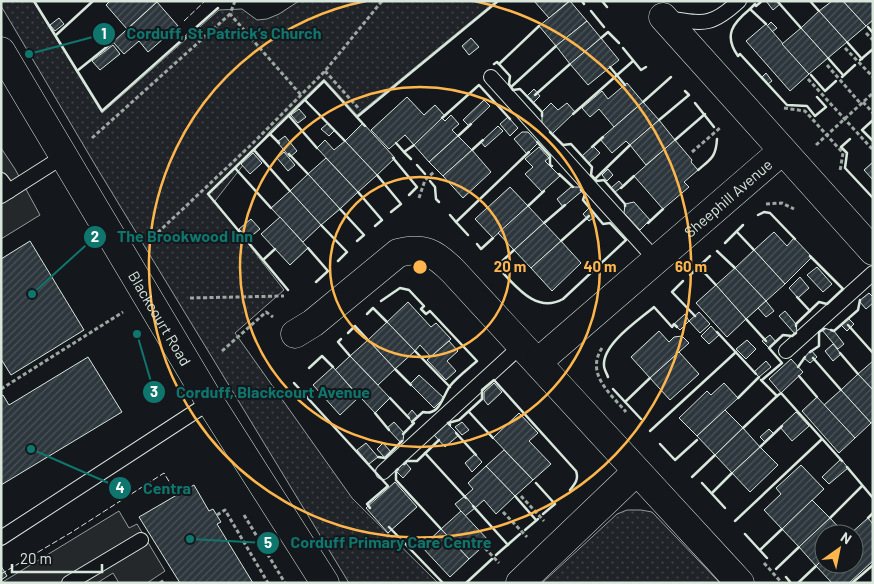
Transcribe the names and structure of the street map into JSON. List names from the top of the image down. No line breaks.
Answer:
{"streets":{"street":["Sheephill Avenue","Blackcourt Road"]},"places":["Corduff, St Patrick’s Church","The Brookwood Inn","Corduff, Blackcourt Avenue","Centra","Corduff Primary Care Centre"],"scale_bar":"20 m","north":"top right","rings":["20 m","40 m","60 m"]}
